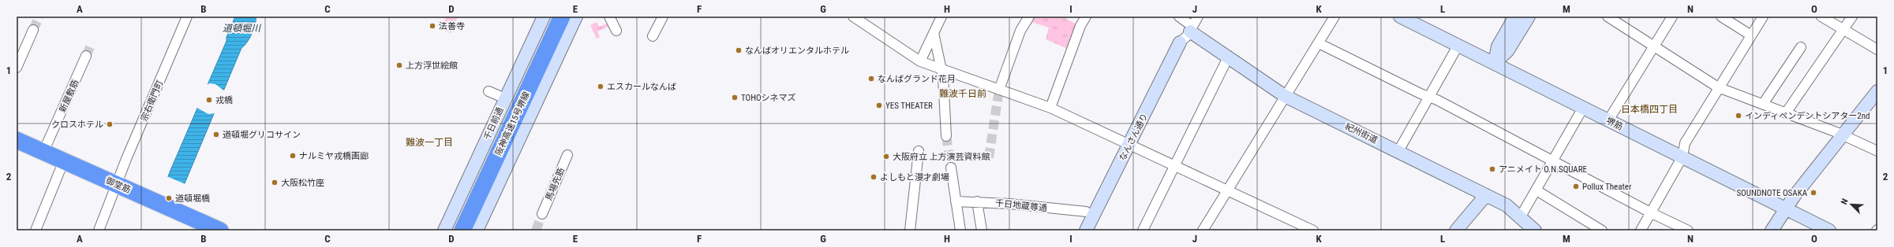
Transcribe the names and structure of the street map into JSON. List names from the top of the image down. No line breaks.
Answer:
{"streets":{"highway":["阪神高速15号堺線","御堂筋"],"main road":["千日前通","堺筋","紀州街道","なんさん通り"],"street":["新屋敷筋","宗右衛門町","馬場先筋","千日地蔵尊通"]},"crossings":[["新屋敷筋","御堂筋"],["宗右衛門町","御堂筋"],["紀州街道","なんさん通り"]],"districts":["難波千日前","日本橋四丁目","難波一丁目"],"water":["道頓堀川"],"places":["法善寺","なんばオリエンタルホテル","上方浮世絵館","なんばグランド花月","エスカールなんば","TOHOシネマズ","戎橋","YES THEATER","インディペンデントシアター2nd","クロスホテル","道頓堀グリコサイン","ナルミヤ戎橋画廊","大阪府立 上方演芸資料館","アニメイト O.N.SQUARE","よしもと漫才劇場","大阪松竹座","Pollux Theater","SOUNDNOTE OSAKA","道頓堀橋"],"north":"top left","grid":{"columns":["A","B","C","D","E","F","G","H","I","J","K","L","M","N","O"],"rows":["1","2"]}}
